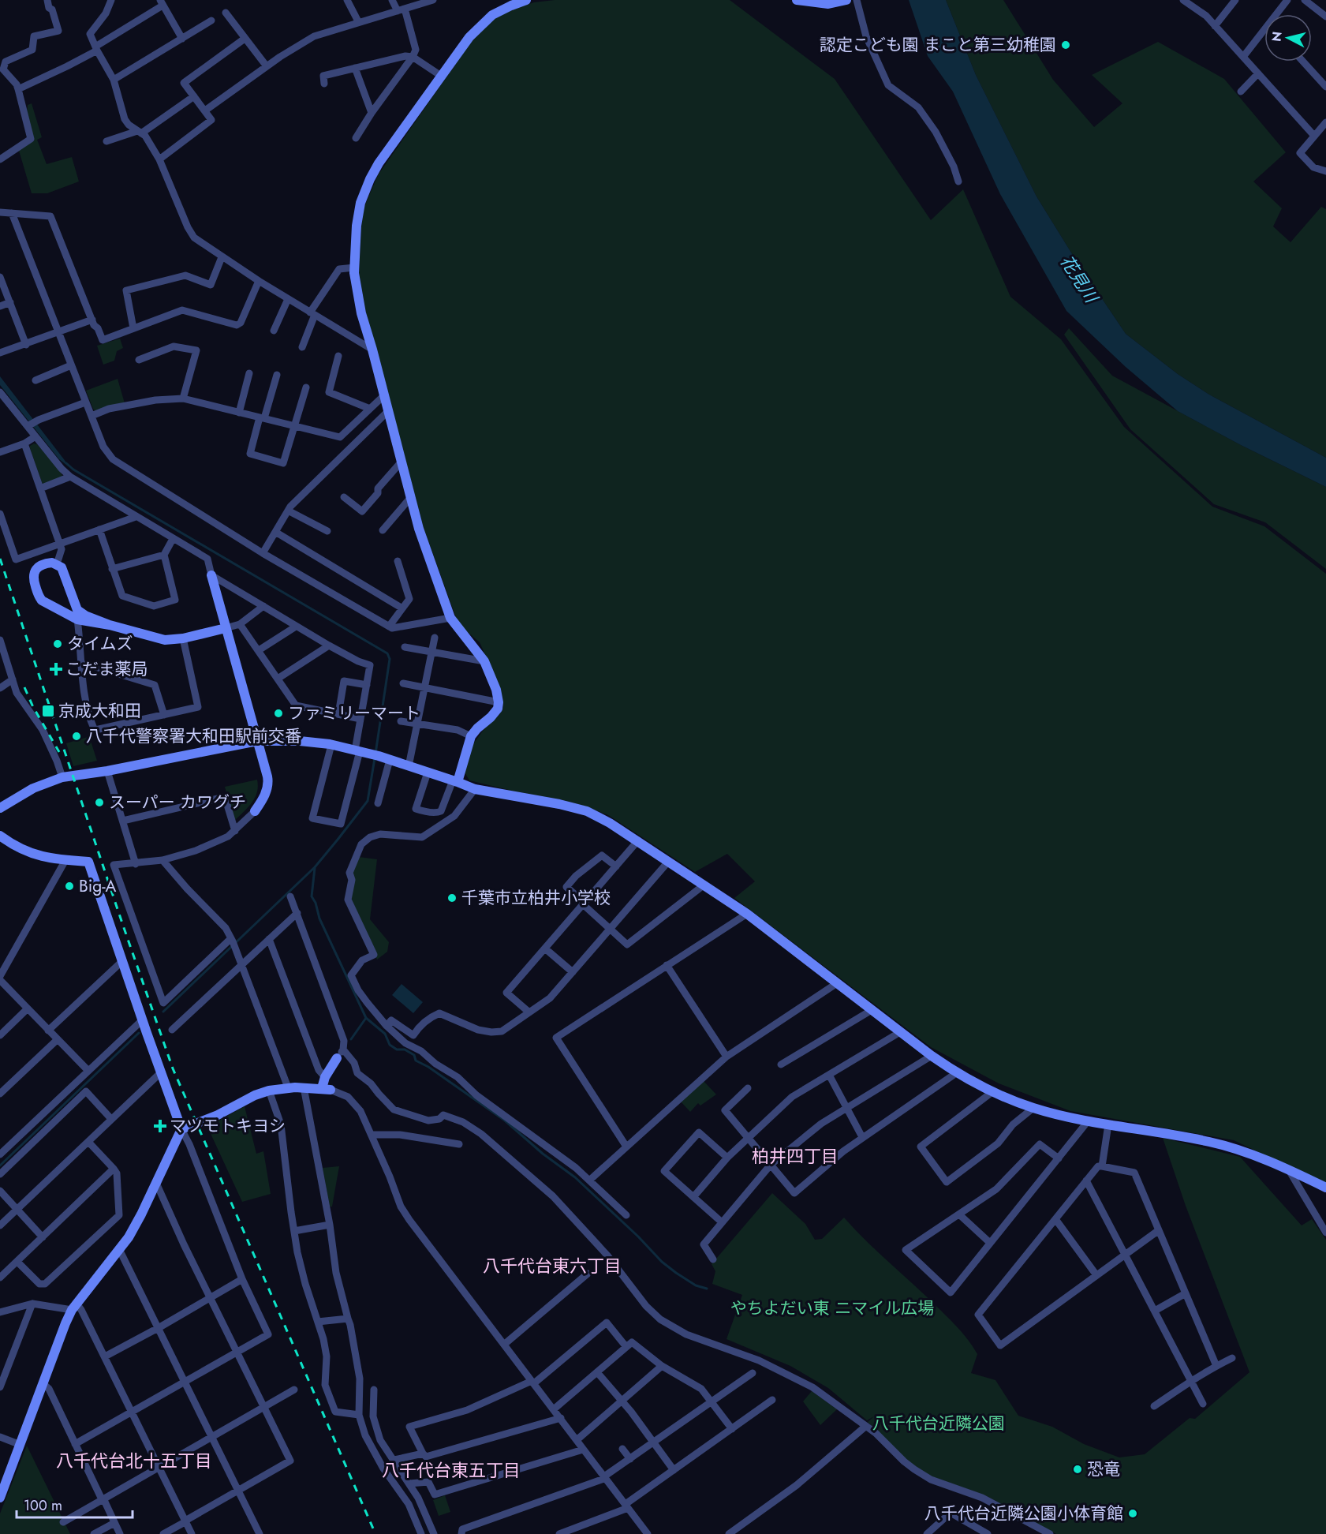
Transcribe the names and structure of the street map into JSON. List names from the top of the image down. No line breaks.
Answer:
{"districts":["柏井四丁目","八千代台東六丁目","八千代台北十五丁目","八千代台東五丁目"],"water":["花見川"],"parks":["やちよだい東 ニマイル広場","八千代台近隣公園"],"places":{"other":["認定こども園 まこと第三幼稚園","タイムズ","ファミリーマート","八千代警察署大和田駅前交番","スーパー カワグチ","Big-A","千葉市立柏井小学校","恐竜","八千代台近隣公園小体育館"],"health":["こだま薬局","マツモトキヨシ"],"transit":["京成大和田"]},"scale_bar":"100 m","north":"left"}
